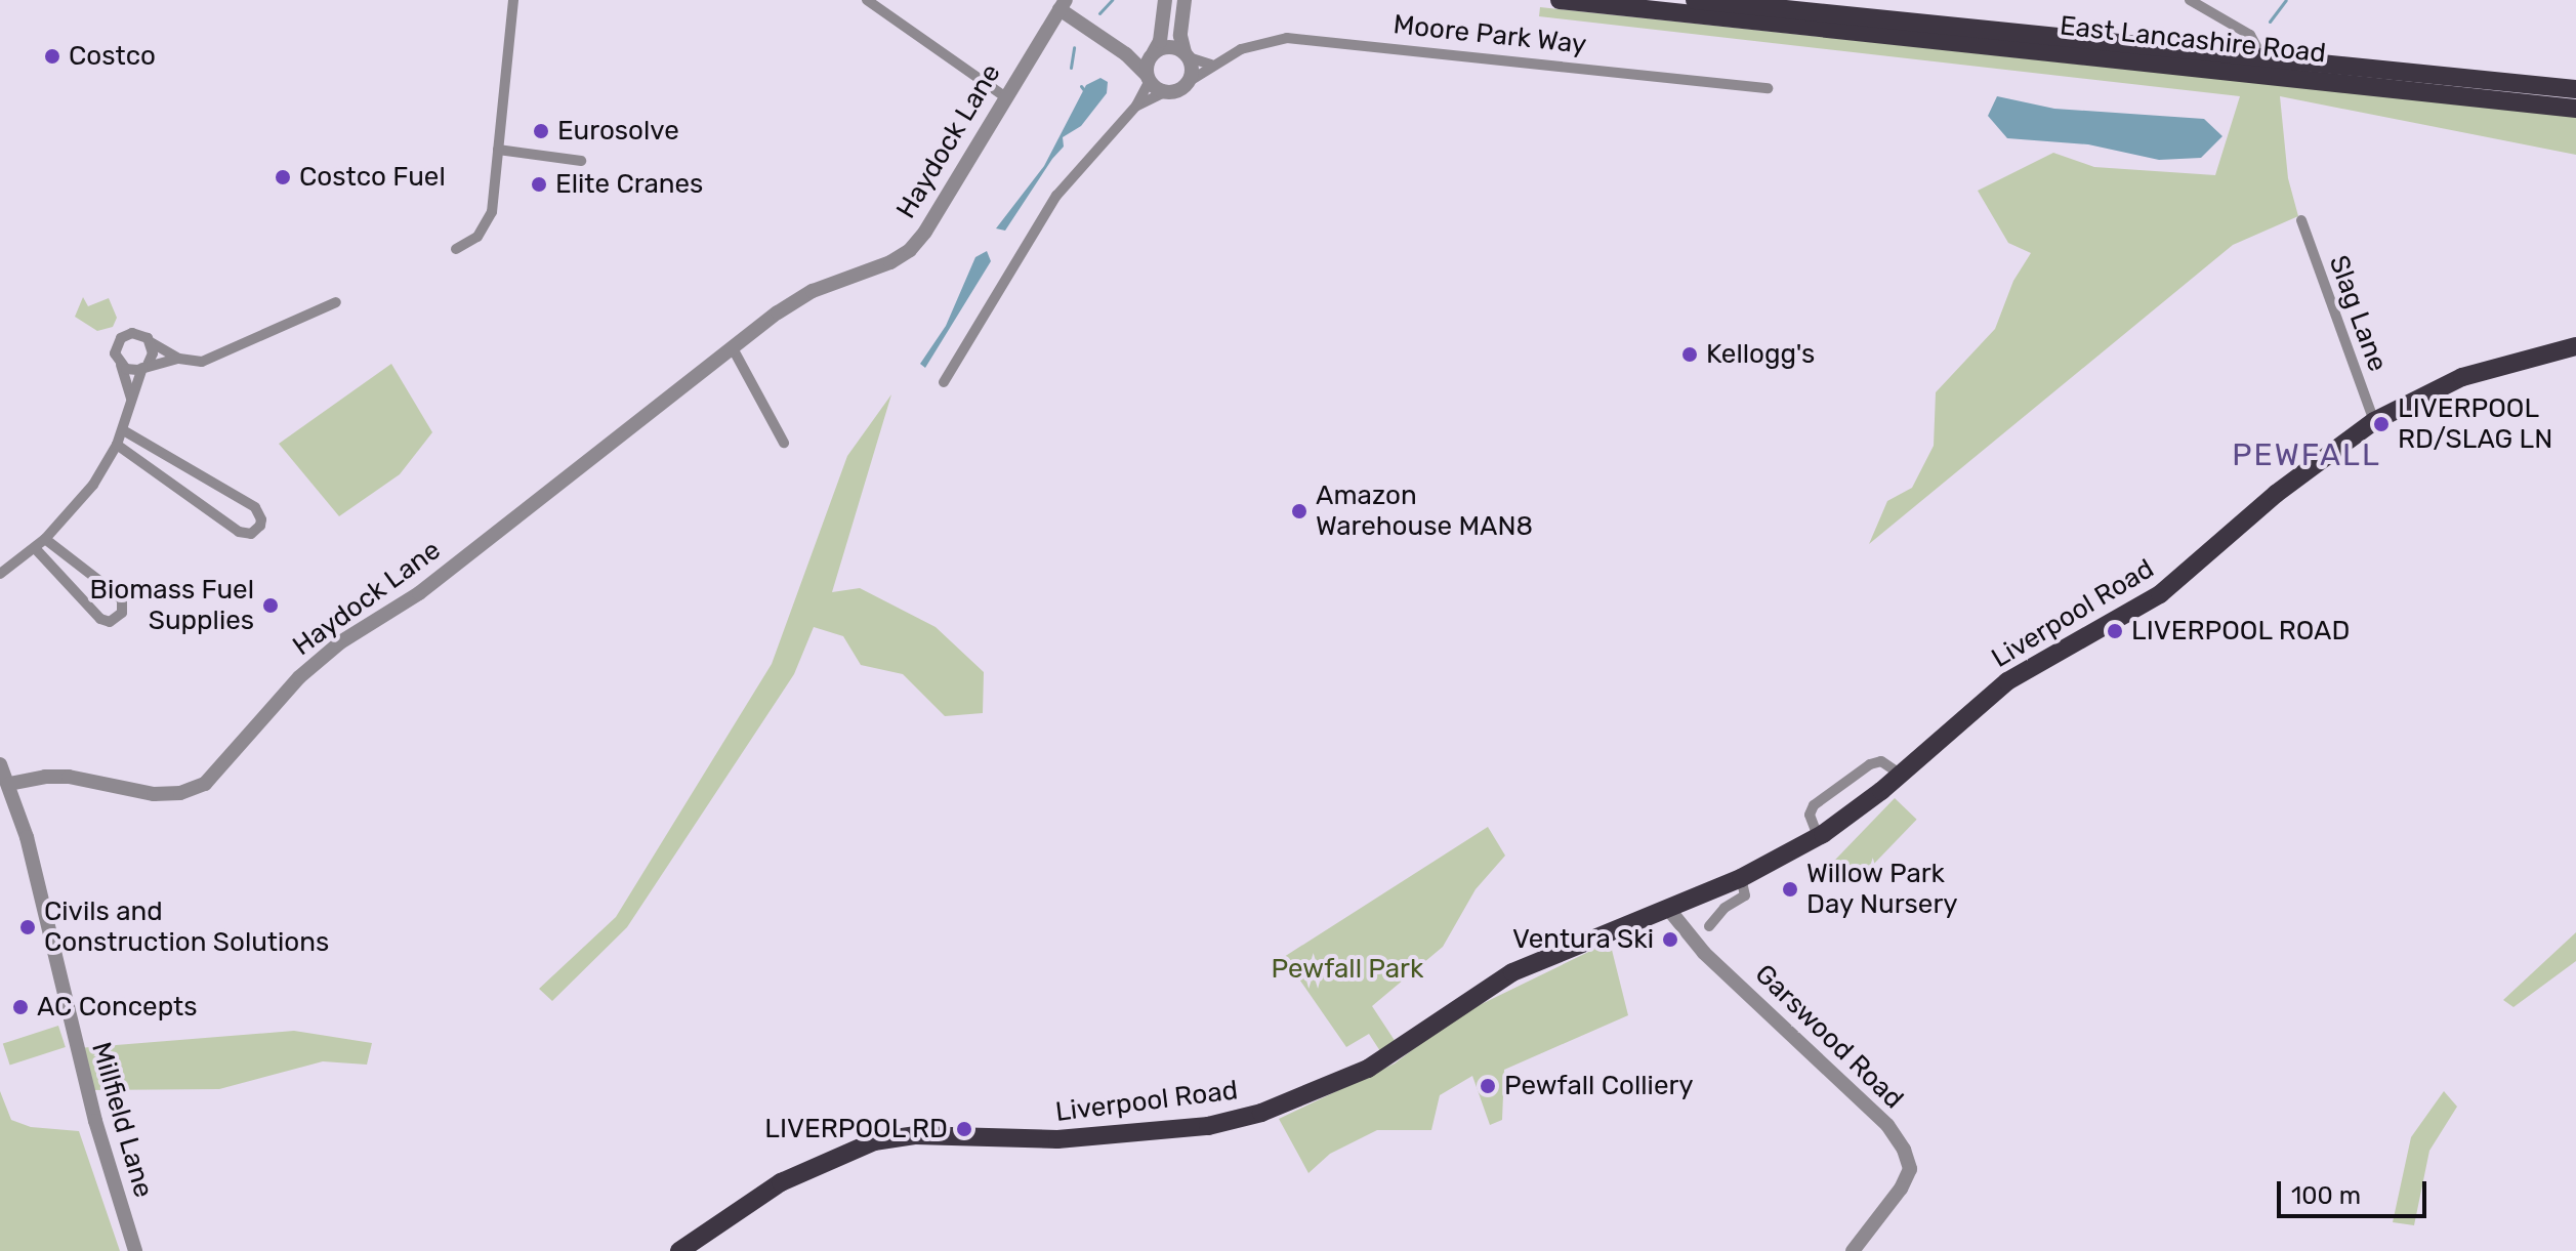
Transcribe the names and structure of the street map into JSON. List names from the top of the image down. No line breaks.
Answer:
{"streets":{"highway":["East Lancashire Road","Liverpool Road"],"street":["Moore Park Way","Haydock Lane","Slag Lane","Garswood Road","Millfield Lane"]},"crossings":[["Moore Park Way","Haydock Lane"],["Haydock Lane","Millfield Lane"],["Slag Lane","Liverpool Road"],["Liverpool Road","Garswood Road"]],"districts":["PEWFALL"],"parks":["Pewfall Park"],"places":["Costco","Eurosolve","Costco Fuel","Elite Cranes","Kellogg's","LIVERPOOL RD/SLAG LN","Amazon Warehouse MAN8","Biomass Fuel Supplies","LIVERPOOL ROAD","Willow Park Day Nursery","Civils and Construction Solutions","Ventura Ski","AC Concepts","Pewfall Colliery","LIVERPOOL RD"],"scale_bar":"100 m"}
